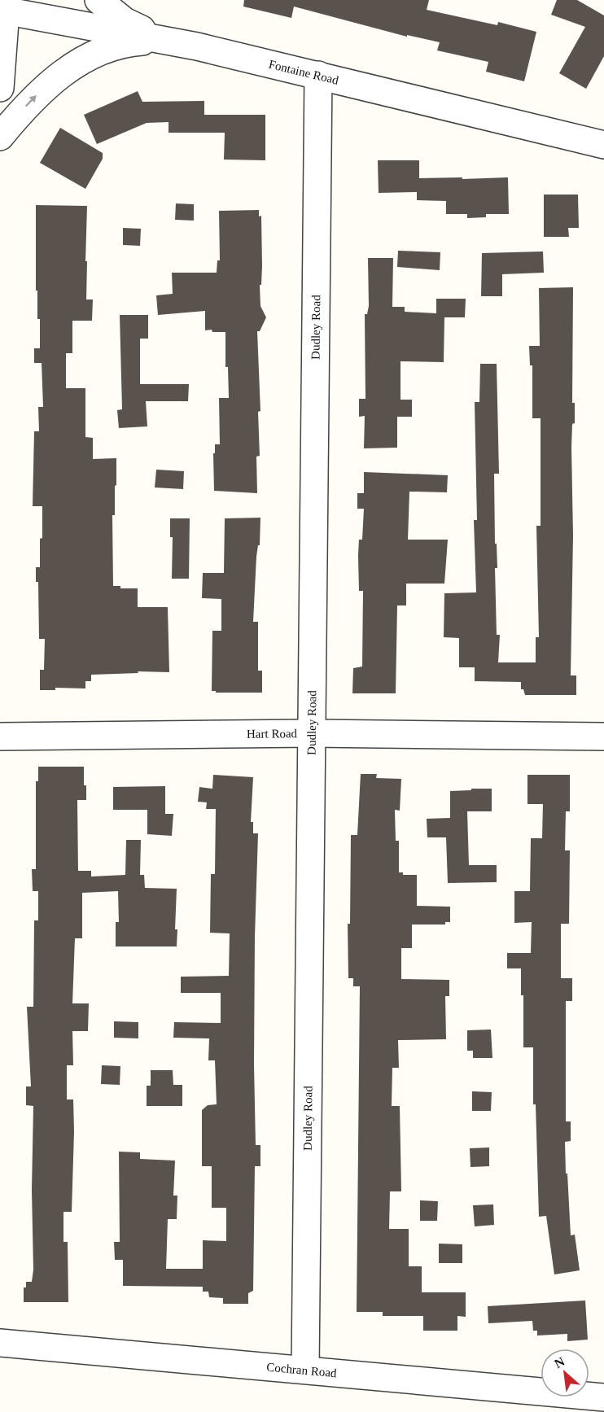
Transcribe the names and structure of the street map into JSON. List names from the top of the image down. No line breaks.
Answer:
{"streets":{"street":["Fontaine Road","Dudley Road","Hart Road","Cochran Road"]},"crossings":[["Fontaine Road","Dudley Road"],["Dudley Road","Hart Road"],["Dudley Road","Cochran Road"]],"north":"top left"}
